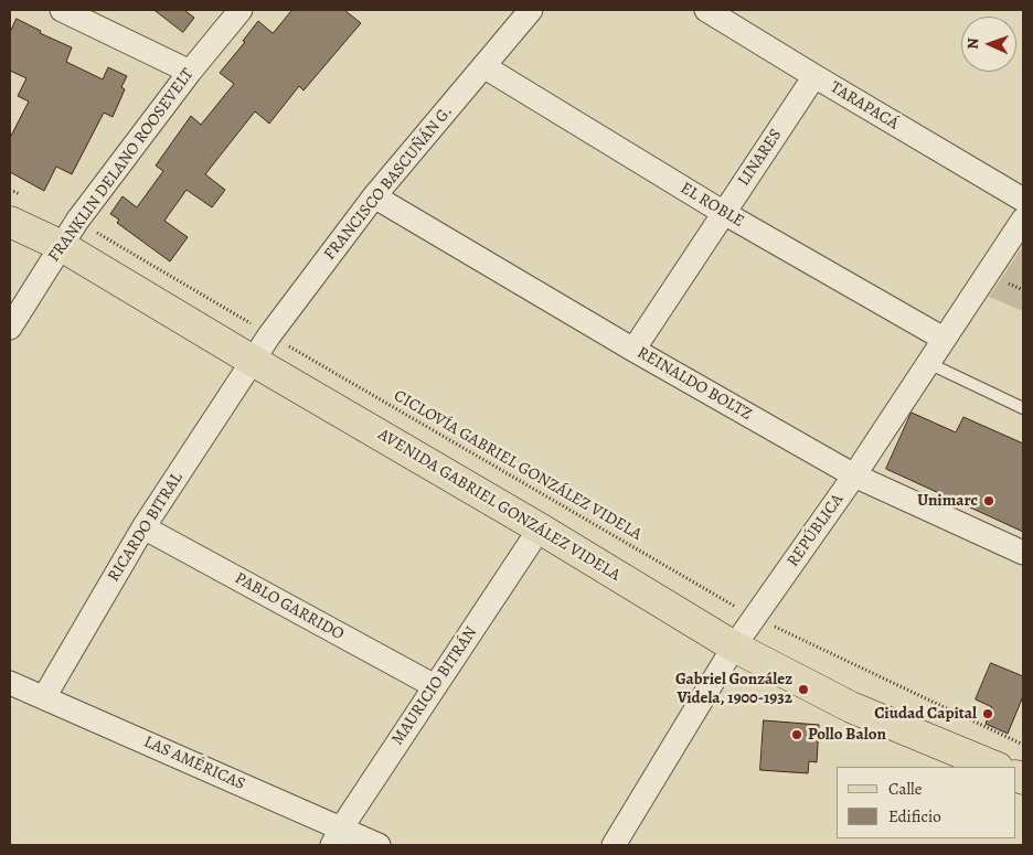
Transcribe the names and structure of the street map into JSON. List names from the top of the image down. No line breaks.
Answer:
{"streets":{"main road":["AVENIDA GABRIEL GONZÁLEZ VIDELA"],"street":["TARAPACÁ","LINARES","FRANKLIN DELANO ROOSEVELT","FRANCISCO BASCUÑÁN G.","EL ROBLE","REINALDO BOLTZ","RICARDO BITRAL","REPÚBLICA","PABLO GARRIDO","MAURICIO BITRÁN","LAS AMÉRICAS"],"path":["CICLOVÍA GABRIEL GONZÁLEZ VIDELA"]},"crossings":[["TARAPACÁ","LINARES"],["LINARES","EL ROBLE"],["LINARES","REINALDO BOLTZ"],["FRANKLIN DELANO ROOSEVELT","CICLOVÍA GABRIEL GONZÁLEZ VIDELA"],["FRANKLIN DELANO ROOSEVELT","AVENIDA GABRIEL GONZÁLEZ VIDELA"],["FRANCISCO BASCUÑÁN G.","EL ROBLE"],["FRANCISCO BASCUÑÁN G.","REINALDO BOLTZ"],["FRANCISCO BASCUÑÁN G.","CICLOVÍA GABRIEL GONZÁLEZ VIDELA"],["FRANCISCO BASCUÑÁN G.","AVENIDA GABRIEL GONZÁLEZ VIDELA"],["FRANCISCO BASCUÑÁN G.","RICARDO BITRAL"],["EL ROBLE","REPÚBLICA"],["REINALDO BOLTZ","REPÚBLICA"],["CICLOVÍA GABRIEL GONZÁLEZ VIDELA","REPÚBLICA"],["AVENIDA GABRIEL GONZÁLEZ VIDELA","RICARDO BITRAL"],["AVENIDA GABRIEL GONZÁLEZ VIDELA","REPÚBLICA"],["AVENIDA GABRIEL GONZÁLEZ VIDELA","MAURICIO BITRÁN"],["RICARDO BITRAL","PABLO GARRIDO"],["RICARDO BITRAL","LAS AMÉRICAS"],["PABLO GARRIDO","MAURICIO BITRÁN"],["MAURICIO BITRÁN","LAS AMÉRICAS"]],"places":["Unimarc","Gabriel González Videla, 1900-1932","Ciudad Capital","Pollo Balon"],"legend":["Calle","Edificio"],"north":"left"}
